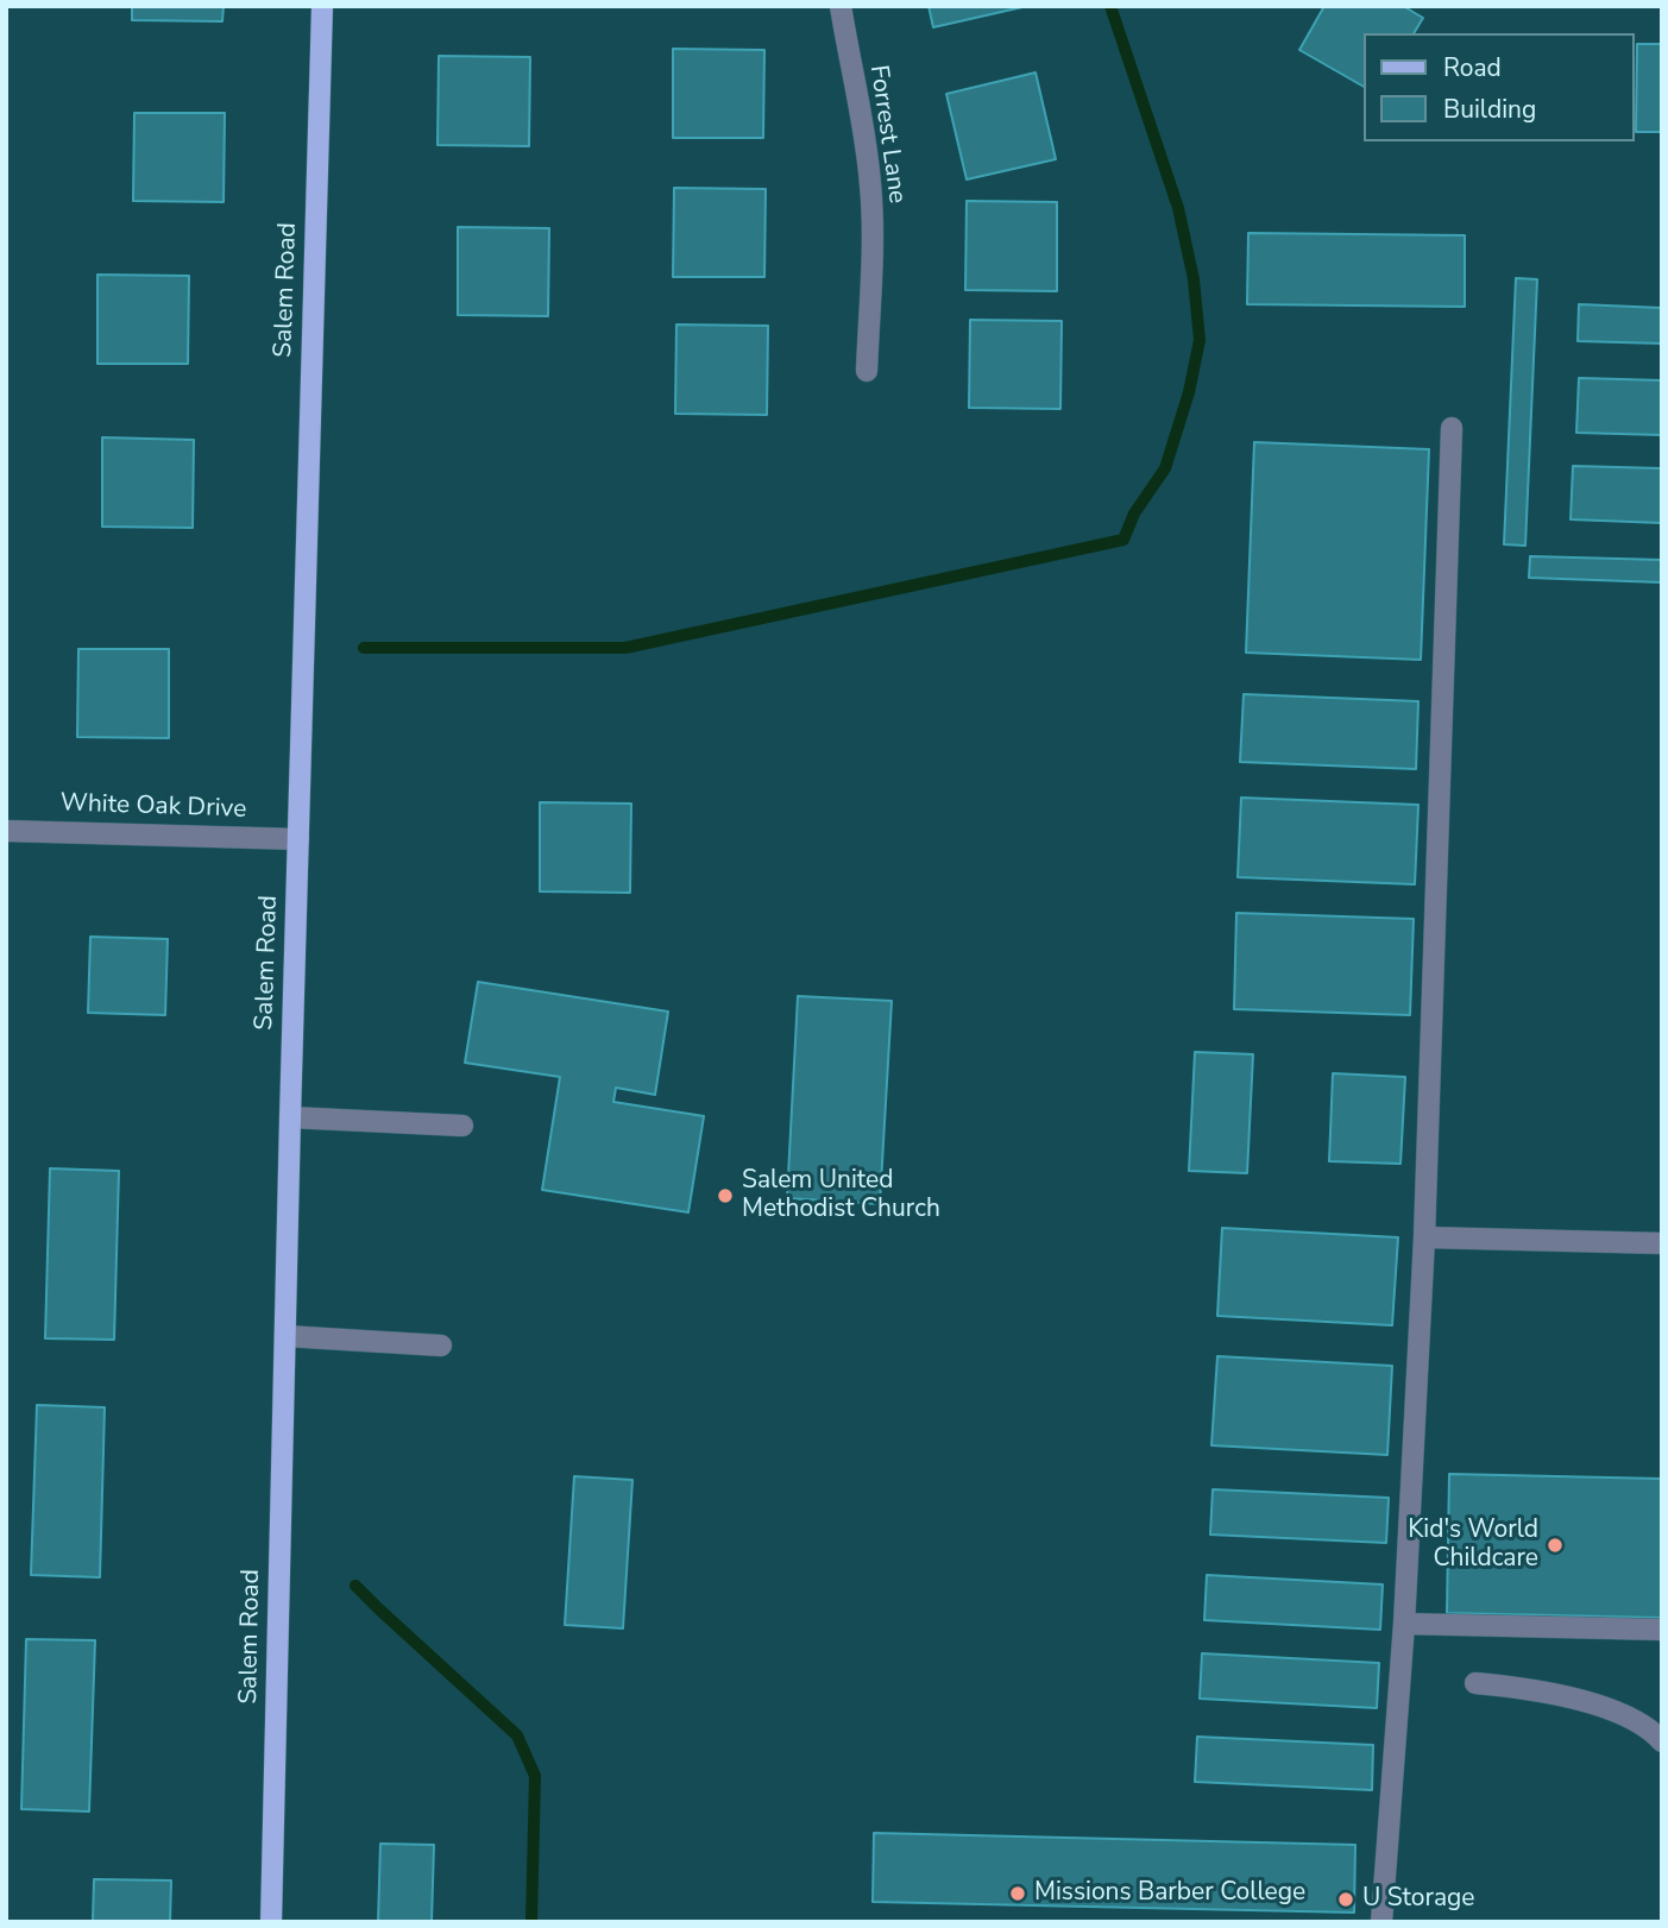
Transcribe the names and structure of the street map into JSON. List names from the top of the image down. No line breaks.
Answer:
{"streets":{"main road":["Salem Road"],"street":["Forrest Lane","White Oak Drive"]},"crossings":[["Salem Road","White Oak Drive"]],"places":["Salem United Methodist Church","Kid's World Childcare","Missions Barber College","U Storage"],"legend":["Road","Building"]}
